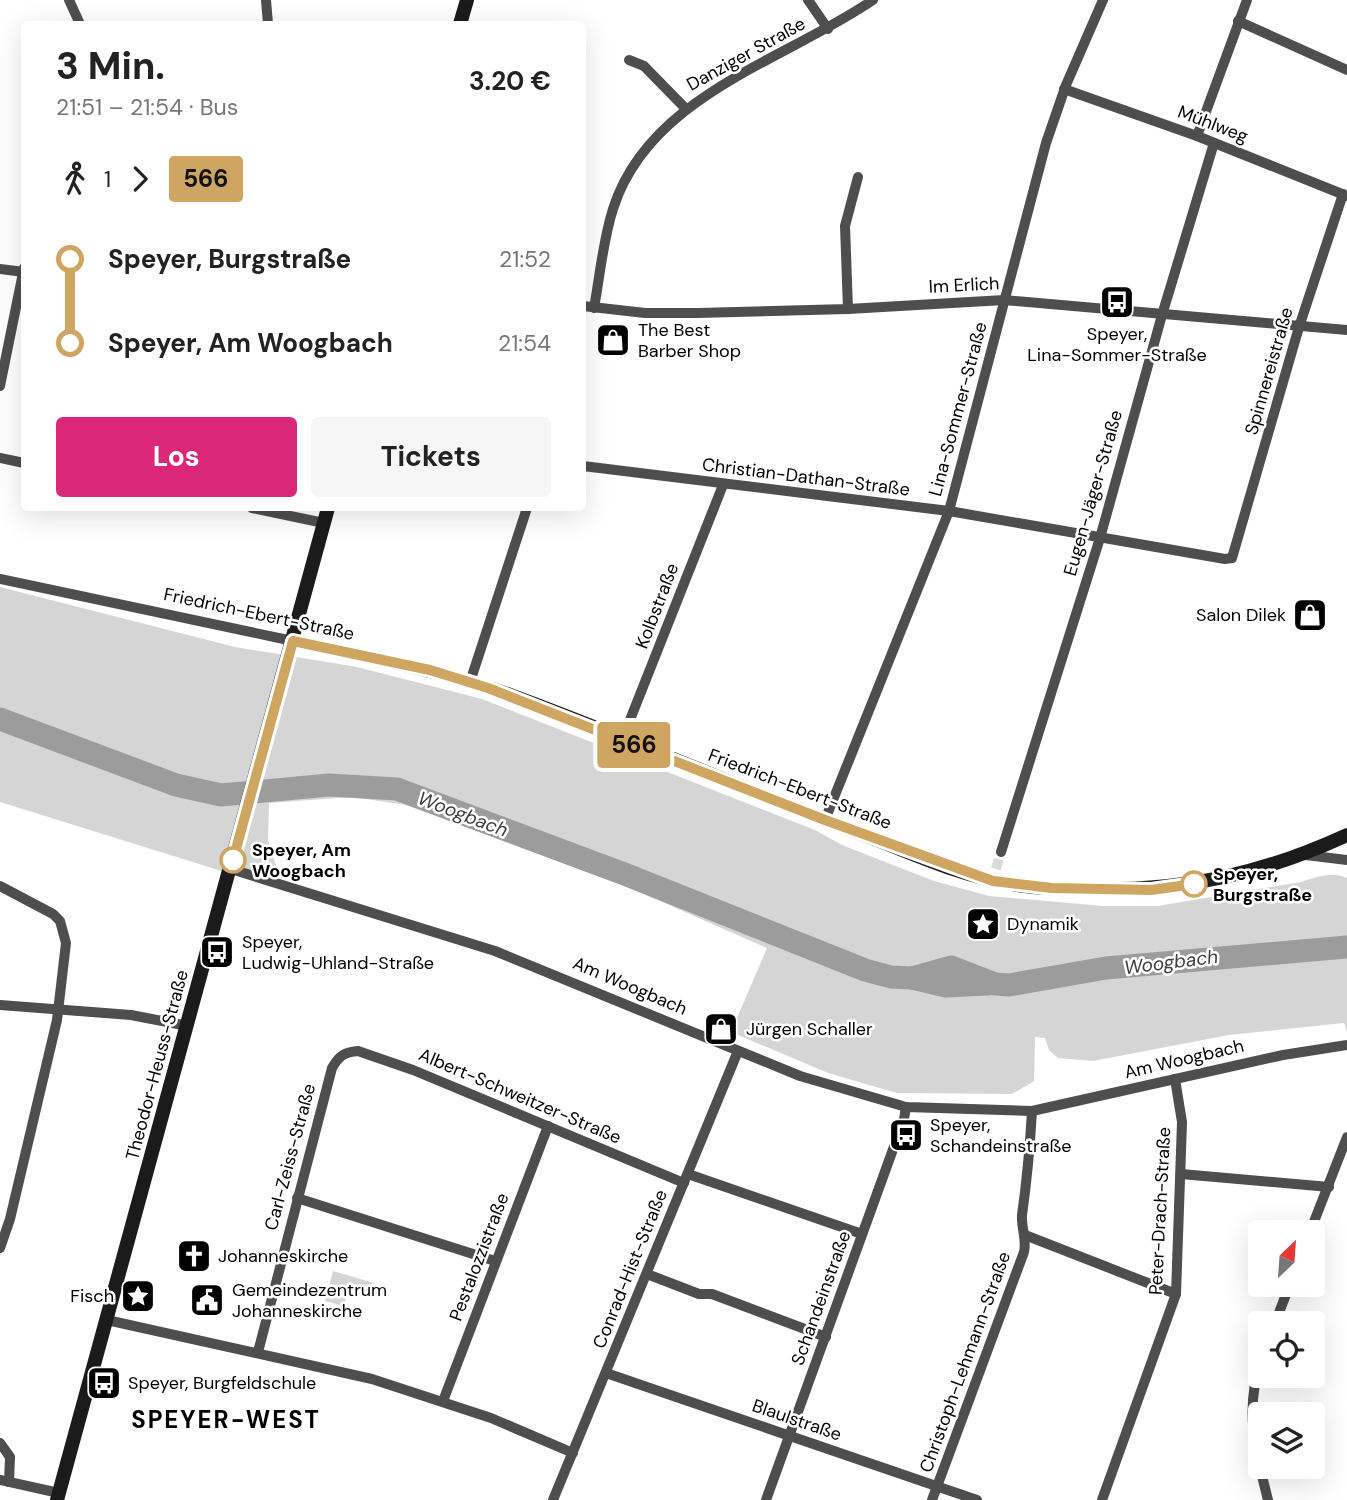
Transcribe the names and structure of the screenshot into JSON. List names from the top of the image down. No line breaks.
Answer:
{"streets":{"main road":["Friedrich-Ebert-Straße","Theodor-Heuss-Straße"],"street":["Danziger Straße","Mühlweg","Im Erlich","Spinnereistraße","Lina-Sommer-Straße","Christian-Dathan-Straße","Eugen-Jäger-Straße","Kolbstraße","Am Woogbach","Albert-Schweitzer-Straße","Carl-Zeiss-Straße","Peter-Drach-Straße","Pestalozzistraße","Conrad-Hist-Straße","Schandeinstraße","Christoph-Lehmann-Straße","Blaulstraße"]},"crossings":[["Danziger Straße","Im Erlich"],["Mühlweg","Spinnereistraße"],["Mühlweg","Lina-Sommer-Straße"],["Mühlweg","Eugen-Jäger-Straße"],["Im Erlich","Spinnereistraße"],["Im Erlich","Lina-Sommer-Straße"],["Im Erlich","Eugen-Jäger-Straße"],["Spinnereistraße","Christian-Dathan-Straße"],["Lina-Sommer-Straße","Christian-Dathan-Straße"],["Lina-Sommer-Straße","Friedrich-Ebert-Straße"],["Christian-Dathan-Straße","Eugen-Jäger-Straße"],["Christian-Dathan-Straße","Kolbstraße"],["Kolbstraße","Friedrich-Ebert-Straße"],["Friedrich-Ebert-Straße","Theodor-Heuss-Straße"],["Am Woogbach","Theodor-Heuss-Straße"],["Am Woogbach","Peter-Drach-Straße"],["Am Woogbach","Conrad-Hist-Straße"],["Am Woogbach","Schandeinstraße"],["Am Woogbach","Christoph-Lehmann-Straße"],["Albert-Schweitzer-Straße","Carl-Zeiss-Straße"],["Albert-Schweitzer-Straße","Pestalozzistraße"],["Albert-Schweitzer-Straße","Conrad-Hist-Straße"],["Albert-Schweitzer-Straße","Schandeinstraße"],["Conrad-Hist-Straße","Blaulstraße"],["Schandeinstraße","Blaulstraße"],["Christoph-Lehmann-Straße","Blaulstraße"]],"districts":["SPEYER-WEST"],"water":["Woogbach"],"places":{"bus stop":["Speyer, Lina-Sommer-Straße","Speyer, Ludwig-Uhland-Straße","Speyer, Schandeinstraße","Speyer, Burgfeldschule"],"shop":["The Best Barber Shop","Salon Dilek","Jürgen Schaller"],"other":["Speyer, Am Woogbach","Speyer, Burgstraße"],"place":["Dynamik","Fisch"],"church":["Johanneskirche"],"public building":["Gemeindezentrum Johanneskirche"]},"lines":["bus line 566"],"north":"top right","page":{"on_map":"566","heading":["3 Min.","21:51 – 21:54 · Bus","3.20 €"],"legs":["1","566"],"list":[{"name":"Speyer, Burgstraße","value":"21:52"},{"name":"Speyer, Am Woogbach","value":"21:54"}],"buttons":["Los","Tickets"]}}
